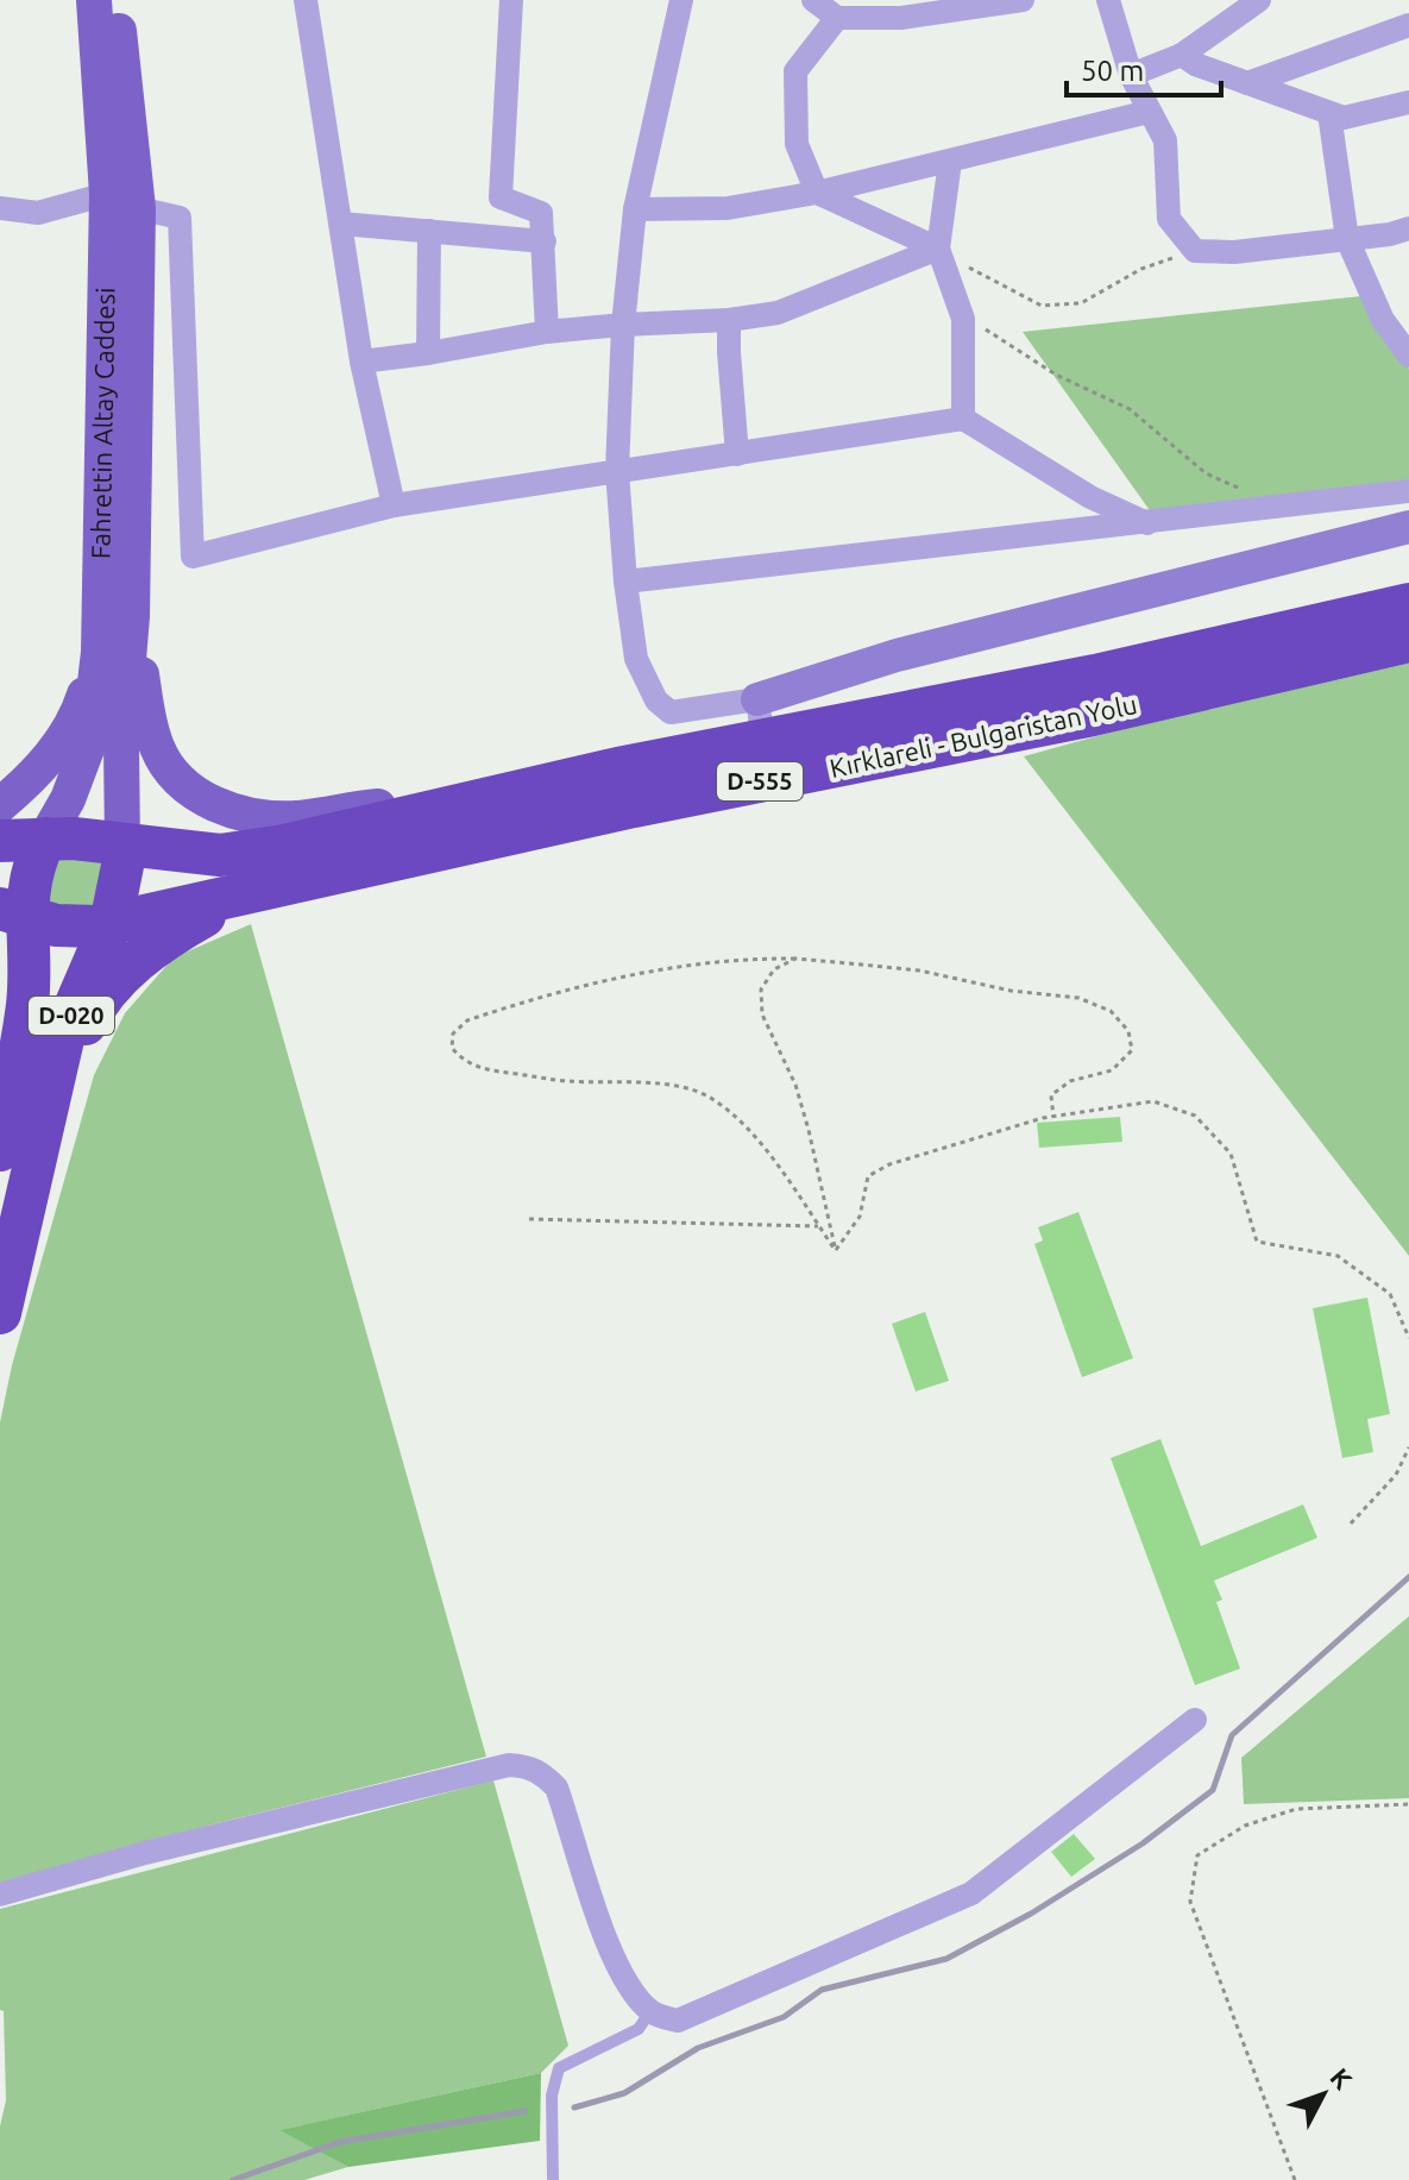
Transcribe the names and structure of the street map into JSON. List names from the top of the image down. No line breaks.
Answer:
{"streets":{"highway":["Kırklareli - Bulgaristan Yolu","D-555","D-020"],"main road":["Fahrettin Altay Caddesi"]},"crossings":[["Fahrettin Altay Caddesi","Kırklareli - Bulgaristan Yolu"],["Fahrettin Altay Caddesi","D-555"],["Fahrettin Altay Caddesi","D-020"],["Kırklareli - Bulgaristan Yolu","D-555"],["Kırklareli - Bulgaristan Yolu","D-020"],["D-555","D-020"]],"scale_bar":"50 m","north":"top right"}
